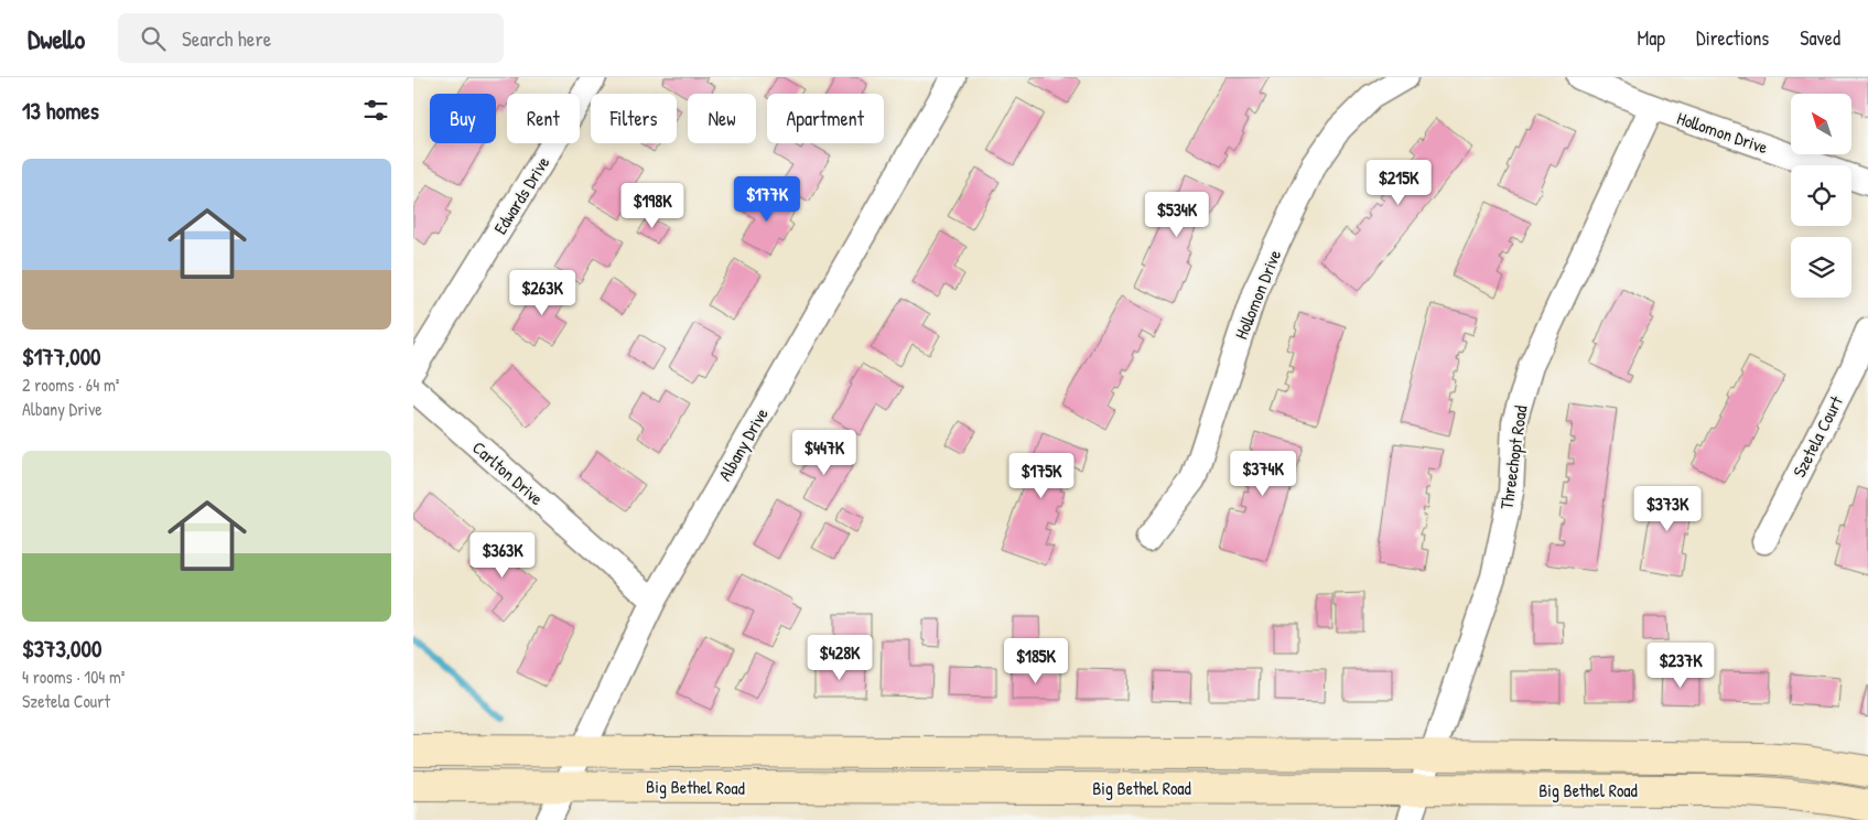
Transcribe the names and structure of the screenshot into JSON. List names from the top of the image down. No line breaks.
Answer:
{"streets":{"main road":["Big Bethel Road"],"street":["Hollomon Drive","Edwards Drive","Szetela Court","Albany Drive","Threechopt Road","Carlton Drive"]},"crossings":[["Hollomon Drive","Threechopt Road"],["Albany Drive","Carlton Drive"],["Albany Drive","Big Bethel Road"],["Threechopt Road","Big Bethel Road"]],"north":"top left","page":{"header":"Dwello","search":"Search here","nav":["Map","Directions","Saved"],"heading":"13 homes","chip":["Buy","Rent","Filters","New","Apartment"],"list":[{"name":"$177,000","note":"2 rooms · 64 m² · Albany Drive"},{"name":"$373,000","note":"4 rooms · 104 m² · Szetela Court"}],"price":["$215K","$177K","$198K","$534K","$263K","$447K","$374K","$175K","$373K","$363K","$428K","$185K","$237K"]}}
